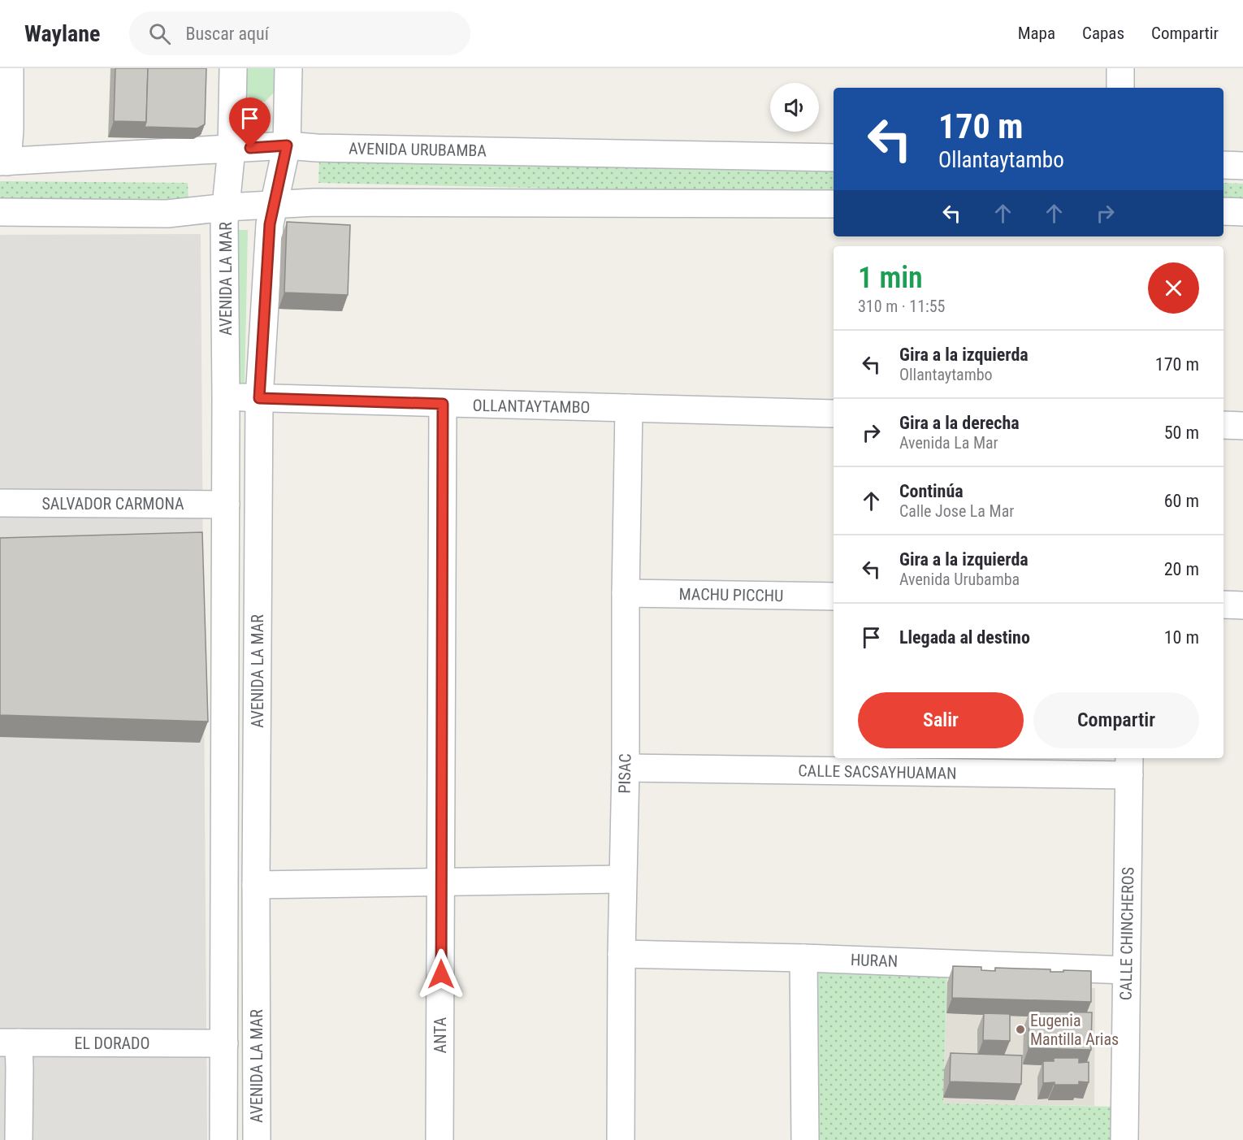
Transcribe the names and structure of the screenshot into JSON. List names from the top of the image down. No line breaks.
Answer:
{"streets":{"street":["AVENIDA URUBAMBA","AVENIDA LA MAR","OLLANTAYTAMBO","SALVADOR CARMONA","MACHU PICCHU","CALLE SACSAYHUAMAN","PISAC","CALLE CHINCHEROS","HURAN","ANTA","EL DORADO"]},"crossings":[["AVENIDA URUBAMBA","AVENIDA LA MAR"],["AVENIDA LA MAR","OLLANTAYTAMBO"],["AVENIDA LA MAR","SALVADOR CARMONA"],["AVENIDA LA MAR","EL DORADO"],["OLLANTAYTAMBO","PISAC"],["OLLANTAYTAMBO","ANTA"],["MACHU PICCHU","PISAC"],["CALLE SACSAYHUAMAN","PISAC"],["CALLE SACSAYHUAMAN","CALLE CHINCHEROS"],["PISAC","HURAN"],["CALLE CHINCHEROS","HURAN"]],"places":["Eugenia Mantilla Arias"],"page":{"header":"Waylane","search":"Buscar aquí","nav":["Mapa","Capas","Compartir"],"turn":["170 m","Ollantaytambo"],"heading":["1 min","310 m · 11:55"],"list":[{"name":"Gira a la izquierda","note":"Ollantaytambo","value":"170 m"},{"name":"Gira a la derecha","note":"Avenida La Mar","value":"50 m"},{"name":"Continúa","note":"Calle Jose La Mar","value":"60 m"},{"name":"Gira a la izquierda","note":"Avenida Urubamba","value":"20 m"},{"name":"Llegada al destino","value":"10 m"}],"buttons":["Salir","Compartir"]}}
